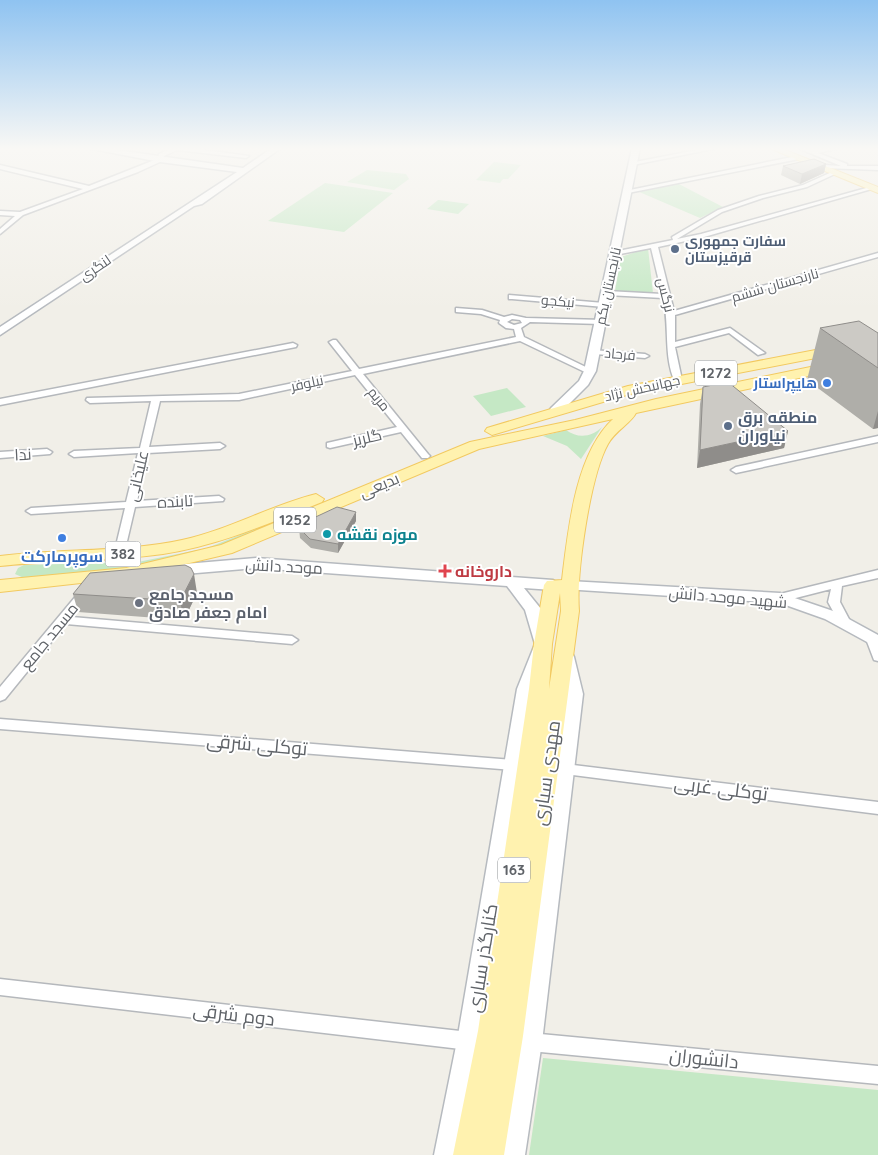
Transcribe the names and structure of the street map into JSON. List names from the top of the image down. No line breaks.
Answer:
{"streets":{"main road":["لنگری","نارنجستان یکم","1272","جهانبخش نژاد","بدیعی","1252","382","موحد دانش","شهید موحد دانش","مهدی سباری","163","کنارگذر سباری"],"street":["نارنجستان ششم","نرگس","نیکجو","فرجاد","نیلوفر","مریم","گلریز","ندا","علیخانی","تابنده","مسجد جامع","توکلی شرقی","توکلی غربی","دوم شرقی","دانشوران"]},"crossings":[["نارنجستان ششم","نرگس"],["نارنجستان یکم","نیکجو"],["نارنجستان یکم","فرجاد"],["نارنجستان یکم","جهانبخش نژاد"],["نارنجستان یکم","بدیعی"],["نرگس","جهانبخش نژاد"],["نیلوفر","مریم"],["نیلوفر","علیخانی"],["جهانبخش نژاد","بدیعی"],["جهانبخش نژاد","مهدی سباری"],["مریم","گلریز"],["مریم","بدیعی"],["علیخانی","تابنده"],["علیخانی","382"],["بدیعی","382"],["بدیعی","موحد دانش"],["بدیعی","مهدی سباری"],["موحد دانش","شهید موحد دانش"],["موحد دانش","مسجد جامع"],["موحد دانش","مهدی سباری"],["شهید موحد دانش","مهدی سباری"],["توکلی شرقی","کنارگذر سباری"],["مهدی سباری","کنارگذر سباری"],["کنارگذر سباری","دوم شرقی"]],"places":{"other":["سفارت جمهوری قرقیزستان","هایپراستار","منطقه برق نیاوران","موزه نقشه","سوپرمارکت","مسجد جامع امام جعفر صادق"],"health":["داروخانه"]}}
